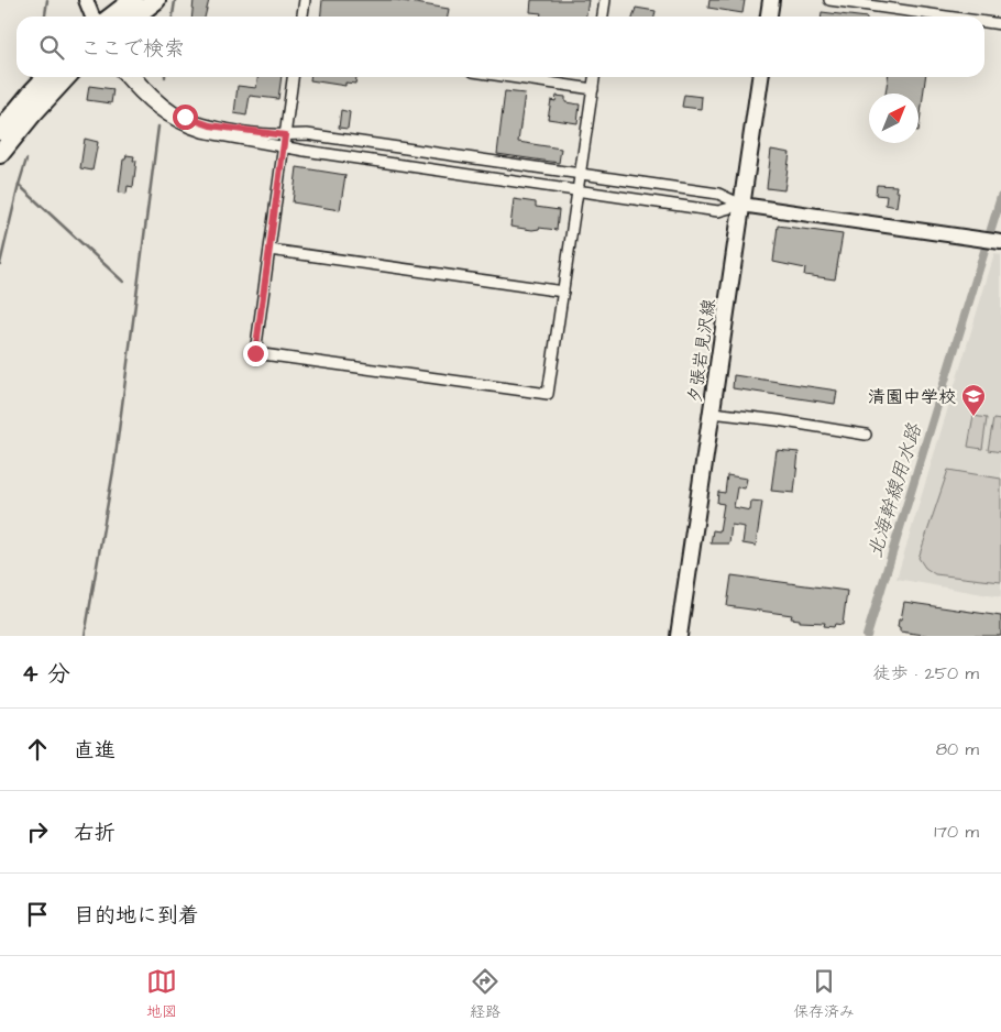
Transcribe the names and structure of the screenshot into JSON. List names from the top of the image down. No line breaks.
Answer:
{"streets":{"main road":["夕張岩見沢線"]},"water":["北海幹線用水路"],"places":{"school or university":["清園中学校"]},"north":"top right","page":{"search":"ここで検索","heading":["4 分","徒歩 · 250 m"],"list":[["直進","80 m"],["右折","170 m"],"目的地に到着"],"nav":["地図","経路","保存済み"]}}
